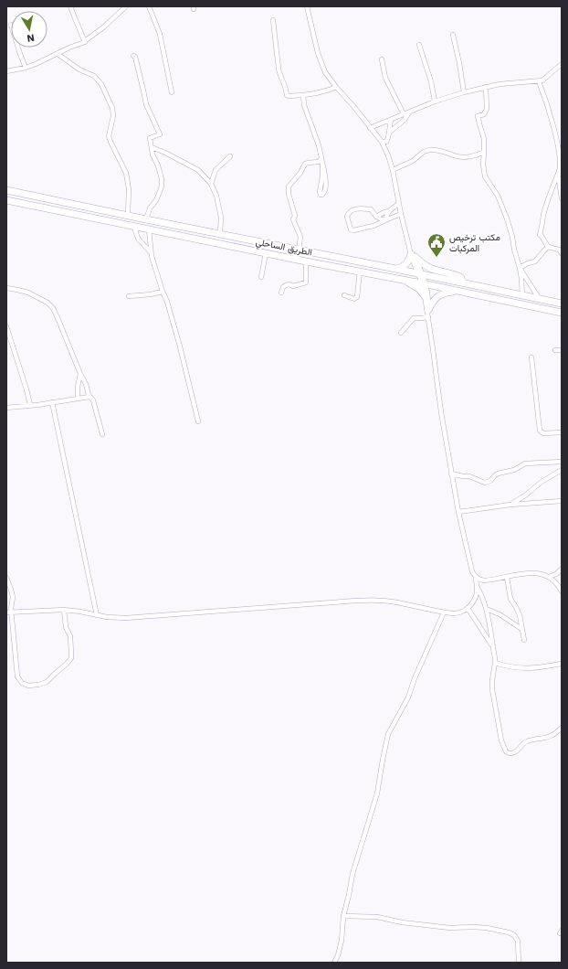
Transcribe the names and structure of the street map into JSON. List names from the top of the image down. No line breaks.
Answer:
{"streets":{"highway":["الطريق الساحلي"]},"places":{"public building":["مكتب ترخيص المركبات"]},"north":"bottom"}
